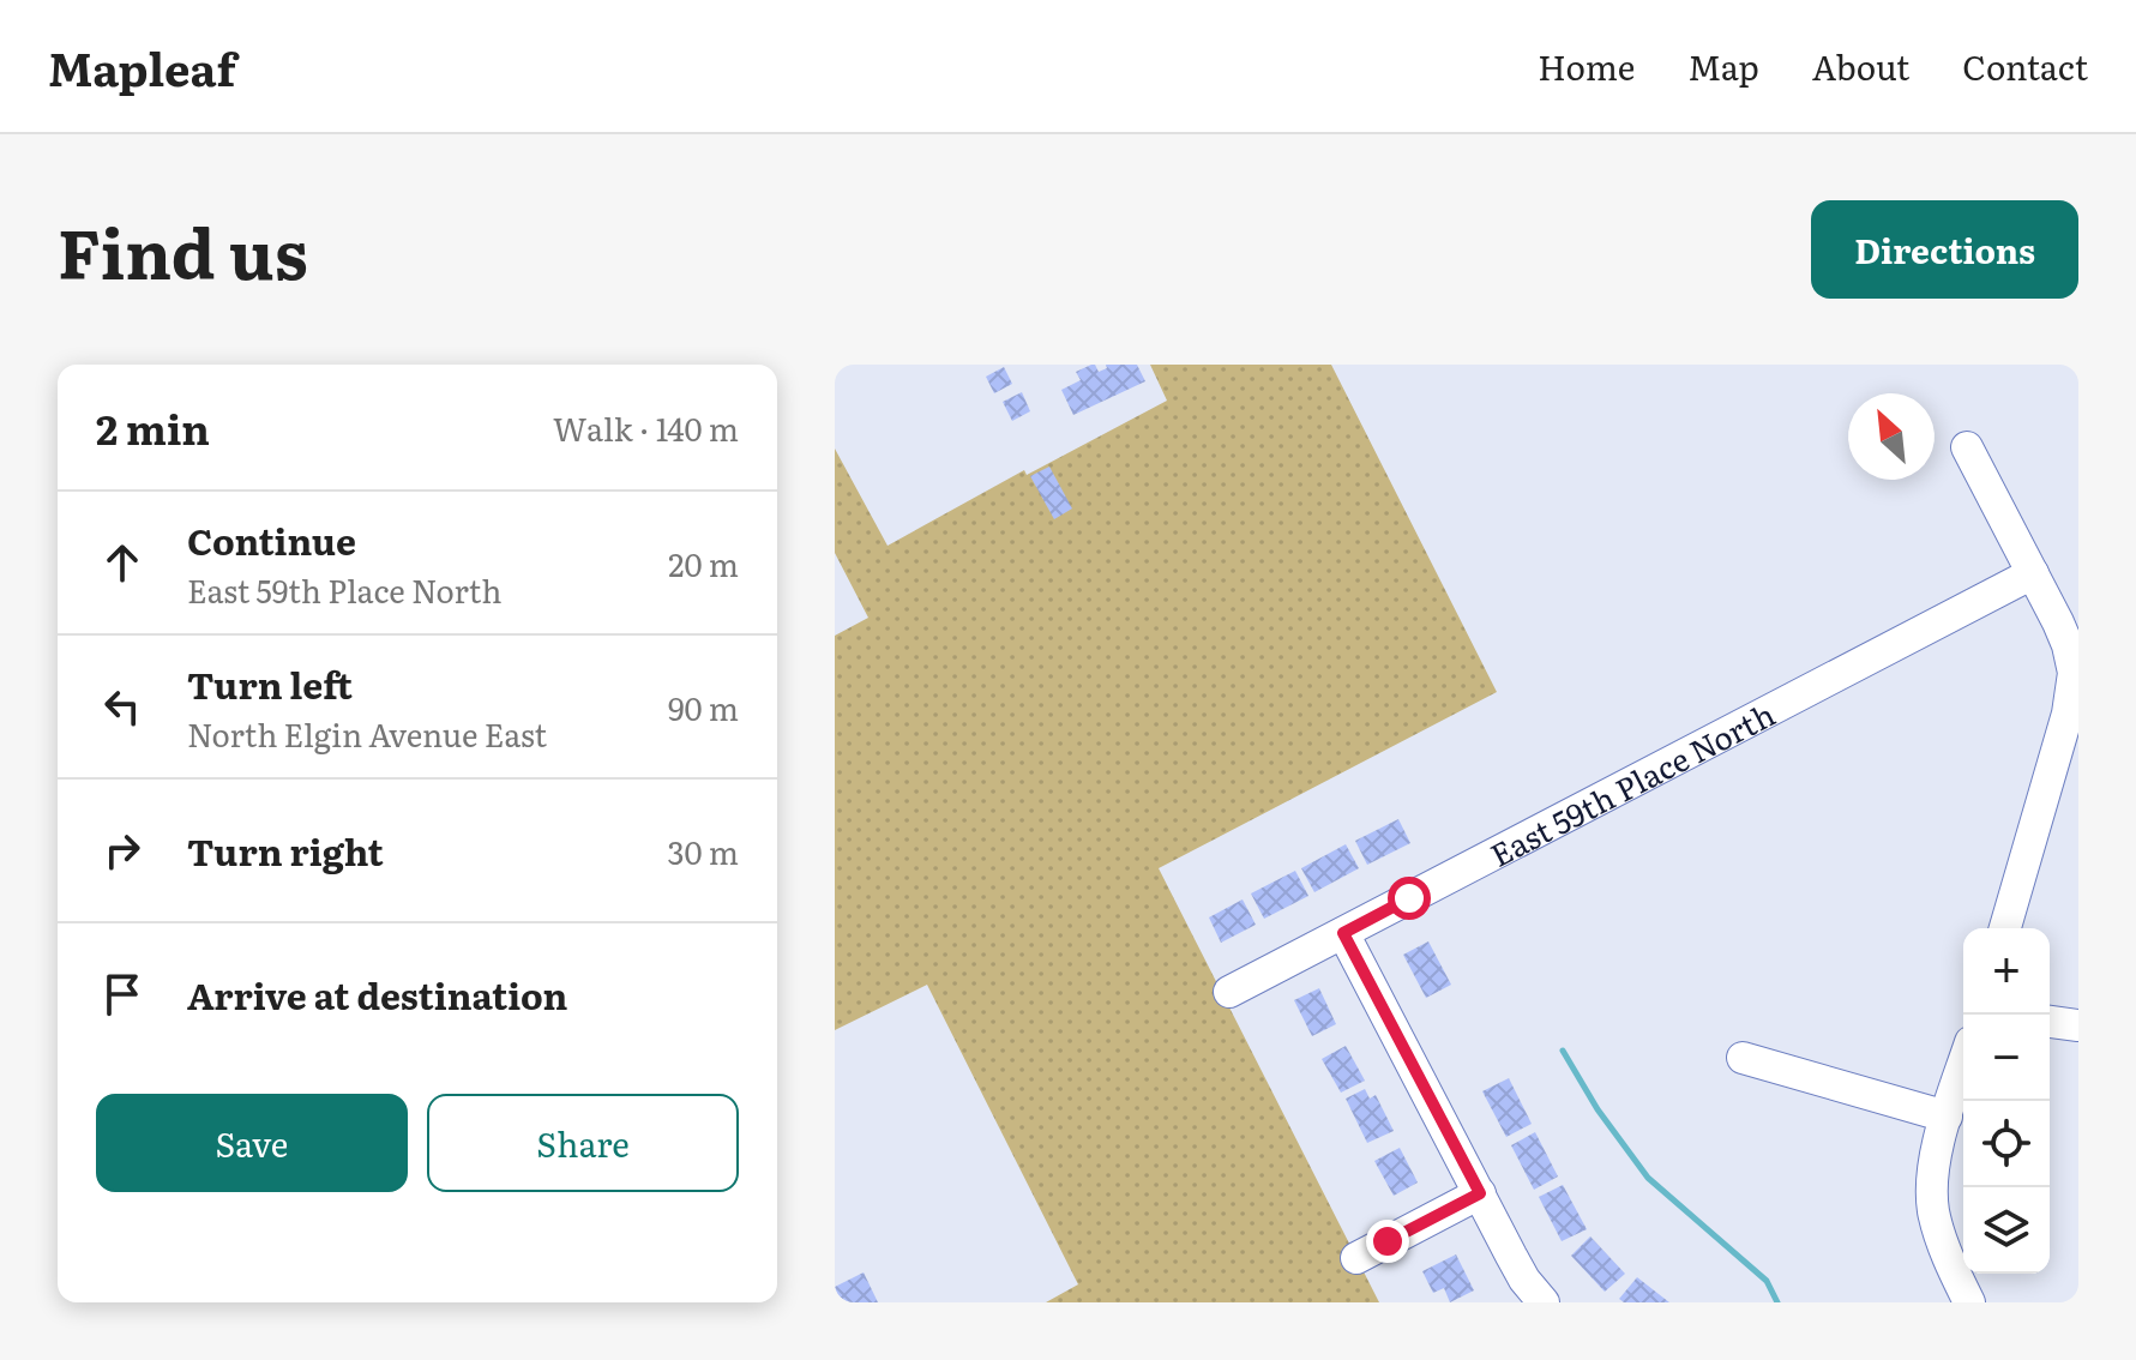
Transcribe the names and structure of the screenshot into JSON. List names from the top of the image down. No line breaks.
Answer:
{"streets":{"street":["East 59th Place North"]},"north":"top left","page":{"header":"Mapleaf","nav":["Home","Map","About","Contact"],"title":"Find us","buttons":["Directions",["Save","Share"]],"heading":["2 min","Walk · 140 m"],"list":[["Continue","East 59th Place North","20 m"],["Turn left","North Elgin Avenue East","90 m"],["Turn right","30 m"],"Arrive at destination"],"map_buttons":["+","−"]}}
